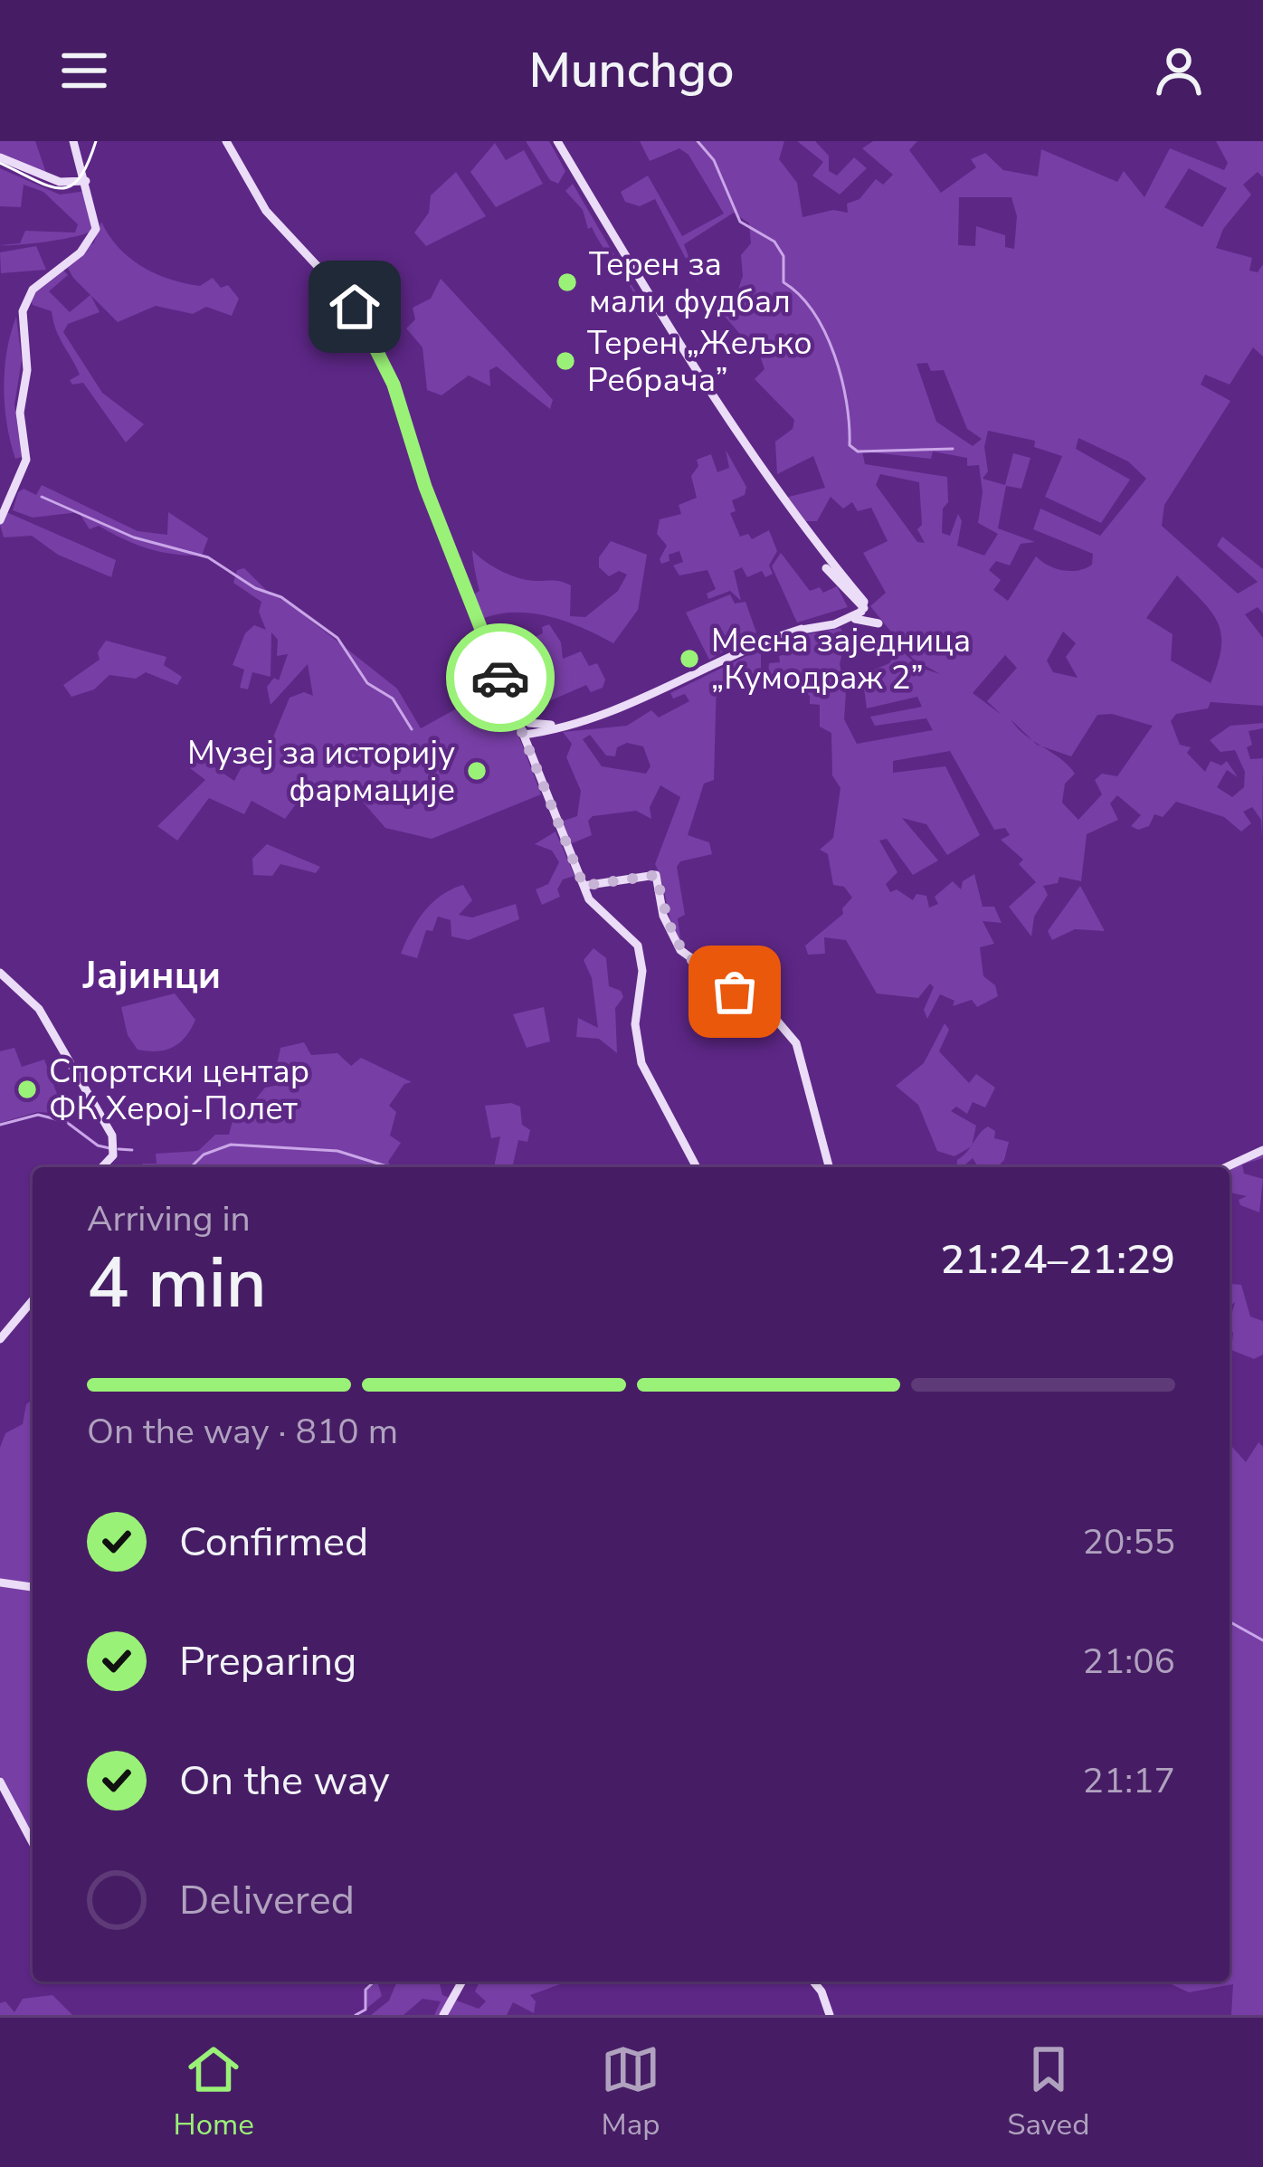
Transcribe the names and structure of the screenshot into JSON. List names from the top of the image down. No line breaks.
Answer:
{"districts":["Јајинци"],"places":["Терен за мали фудбал","Терен „Жељко Ребрача”","Месна заједница „Кумодраж 2”","Музеј за историју фармације","Спортски центар ФК Херој-Полет"],"page":{"header":"Munchgo","heading":["4 min","Arriving in","21:24–21:29"],"bar":"On the way · 810 m","list":[["Confirmed","20:55"],["Preparing","21:06"],["On the way","21:17"],"Delivered"],"tabs":["Home","Map","Saved"]}}
